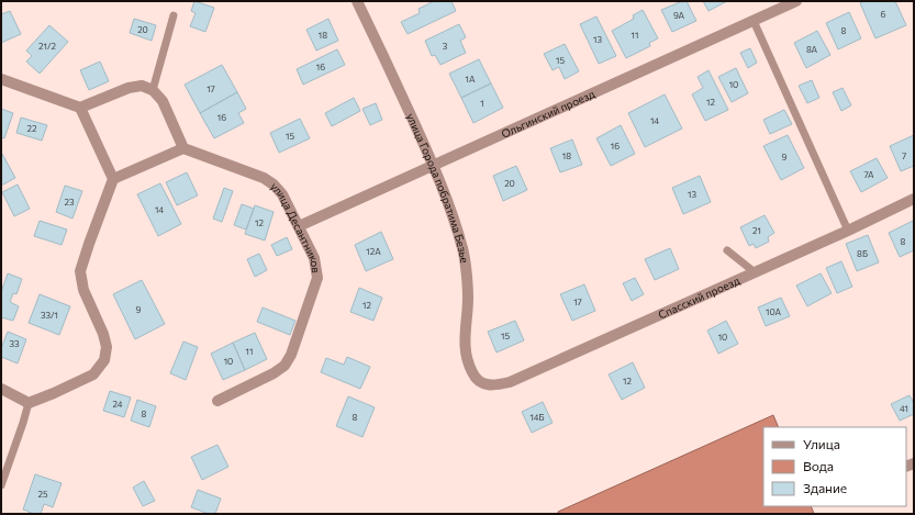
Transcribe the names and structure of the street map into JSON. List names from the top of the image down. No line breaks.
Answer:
{"streets":{"street":["Ольгинский проезд","улица Города побратима Безье","улица Десантников","Спасский проезд"]},"crossings":[["Ольгинский проезд","улица Города побратима Безье"],["Ольгинский проезд","улица Десантников"],["улица Города побратима Безье","Спасский проезд"]],"house_numbers":["6","9А","20","8","18","11","13","21/2","3","8А","15","16","1А","10","17","12","1","16","14","22","15","16","18","7","9","7А","20","13","23","14","12","21","8","12А","8Б","17","12","9","10А","33/1","15","10","33","11","10","12","24","41","8","8","14Б","25"],"legend":["Улица","Вода","Здание"]}
